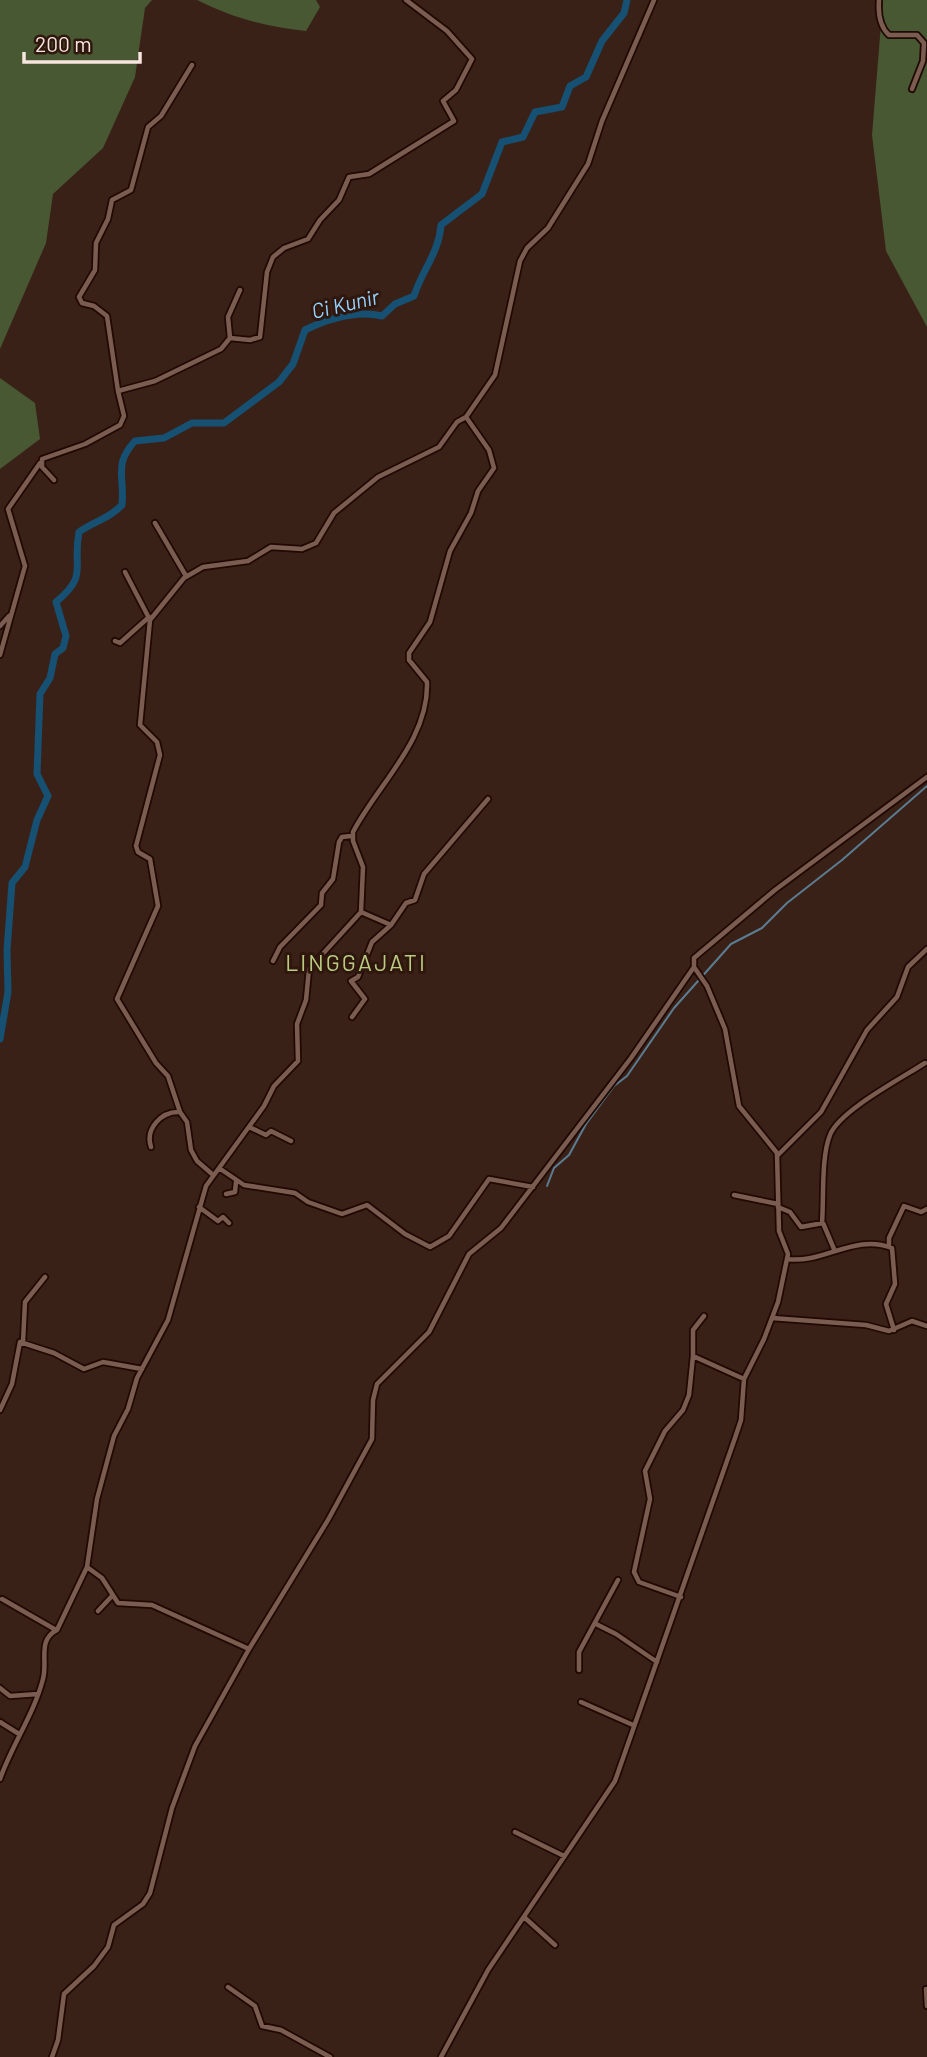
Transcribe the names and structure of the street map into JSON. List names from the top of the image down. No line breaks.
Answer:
{"districts":["LINGGAJATI"],"water":["Ci Kunir"],"scale_bar":"200 m"}
